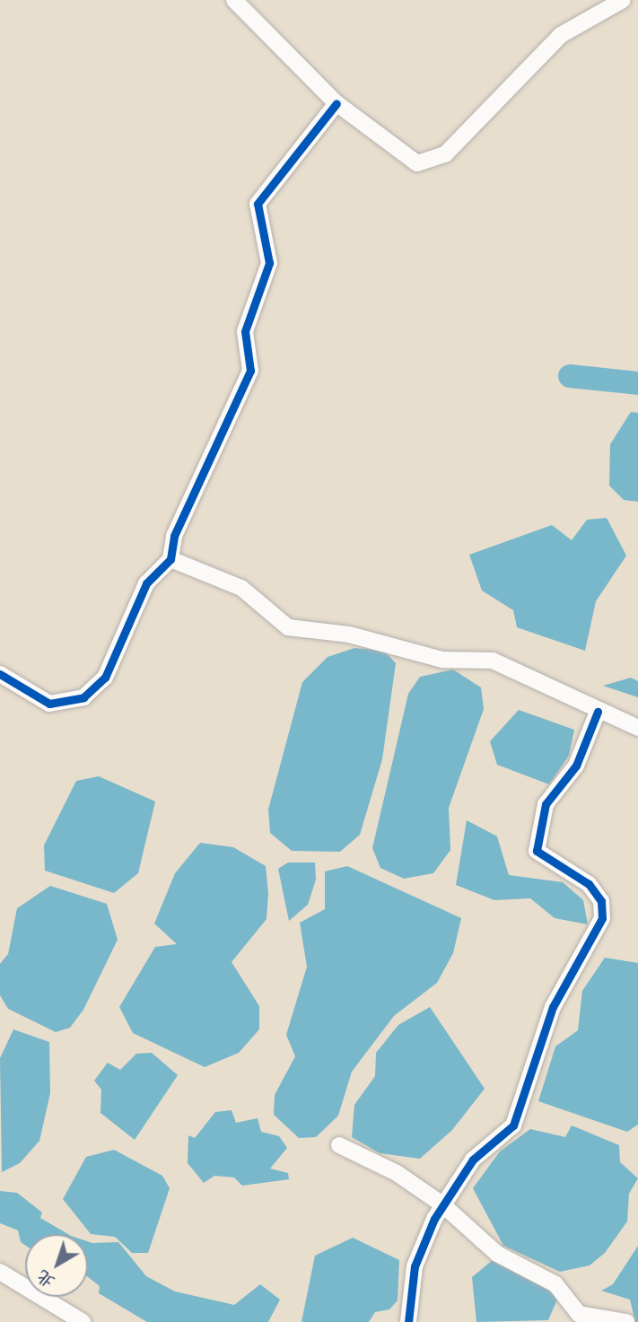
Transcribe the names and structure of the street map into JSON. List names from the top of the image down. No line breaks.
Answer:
{"north":"bottom left"}
